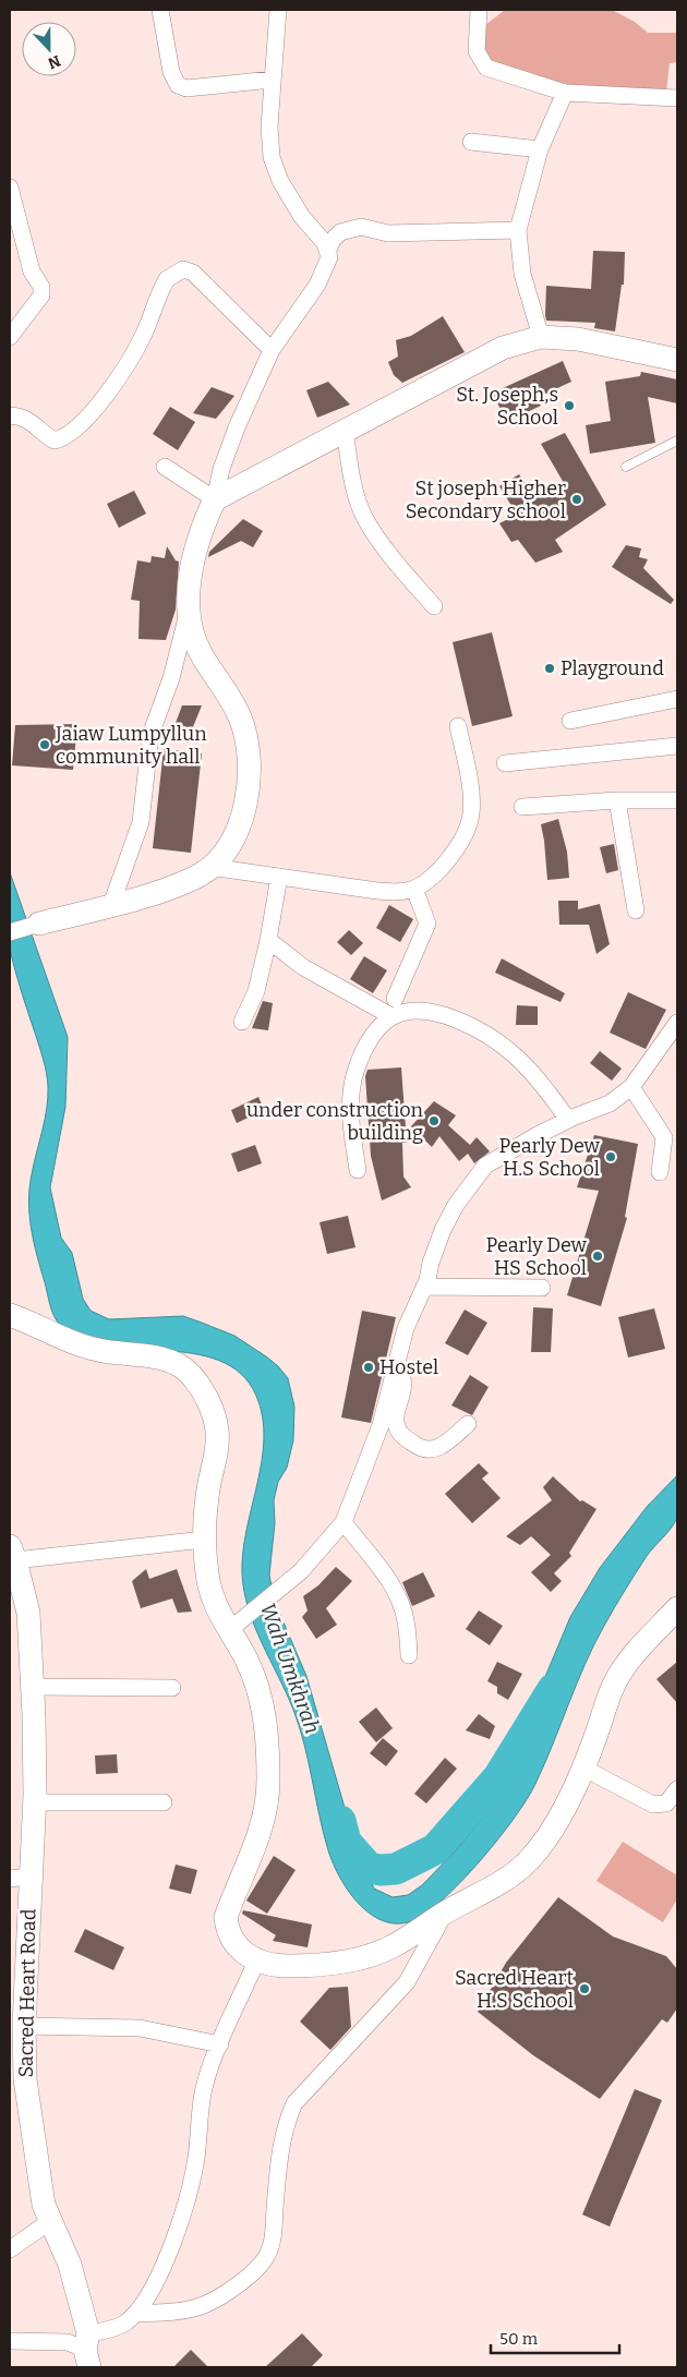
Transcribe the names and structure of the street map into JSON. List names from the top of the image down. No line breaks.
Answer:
{"streets":{"street":["Sacred Heart Road"]},"water":["Wah Umkhrah"],"places":["St. Joseph,s School","St joseph Higher Secondary school","Playground","Jaiaw Lumpyllun community hall","under construction building","Pearly Dew H.S School","Pearly Dew HS School","Hostel","Sacred Heart H.S School"],"scale_bar":"50 m","north":"bottom"}
